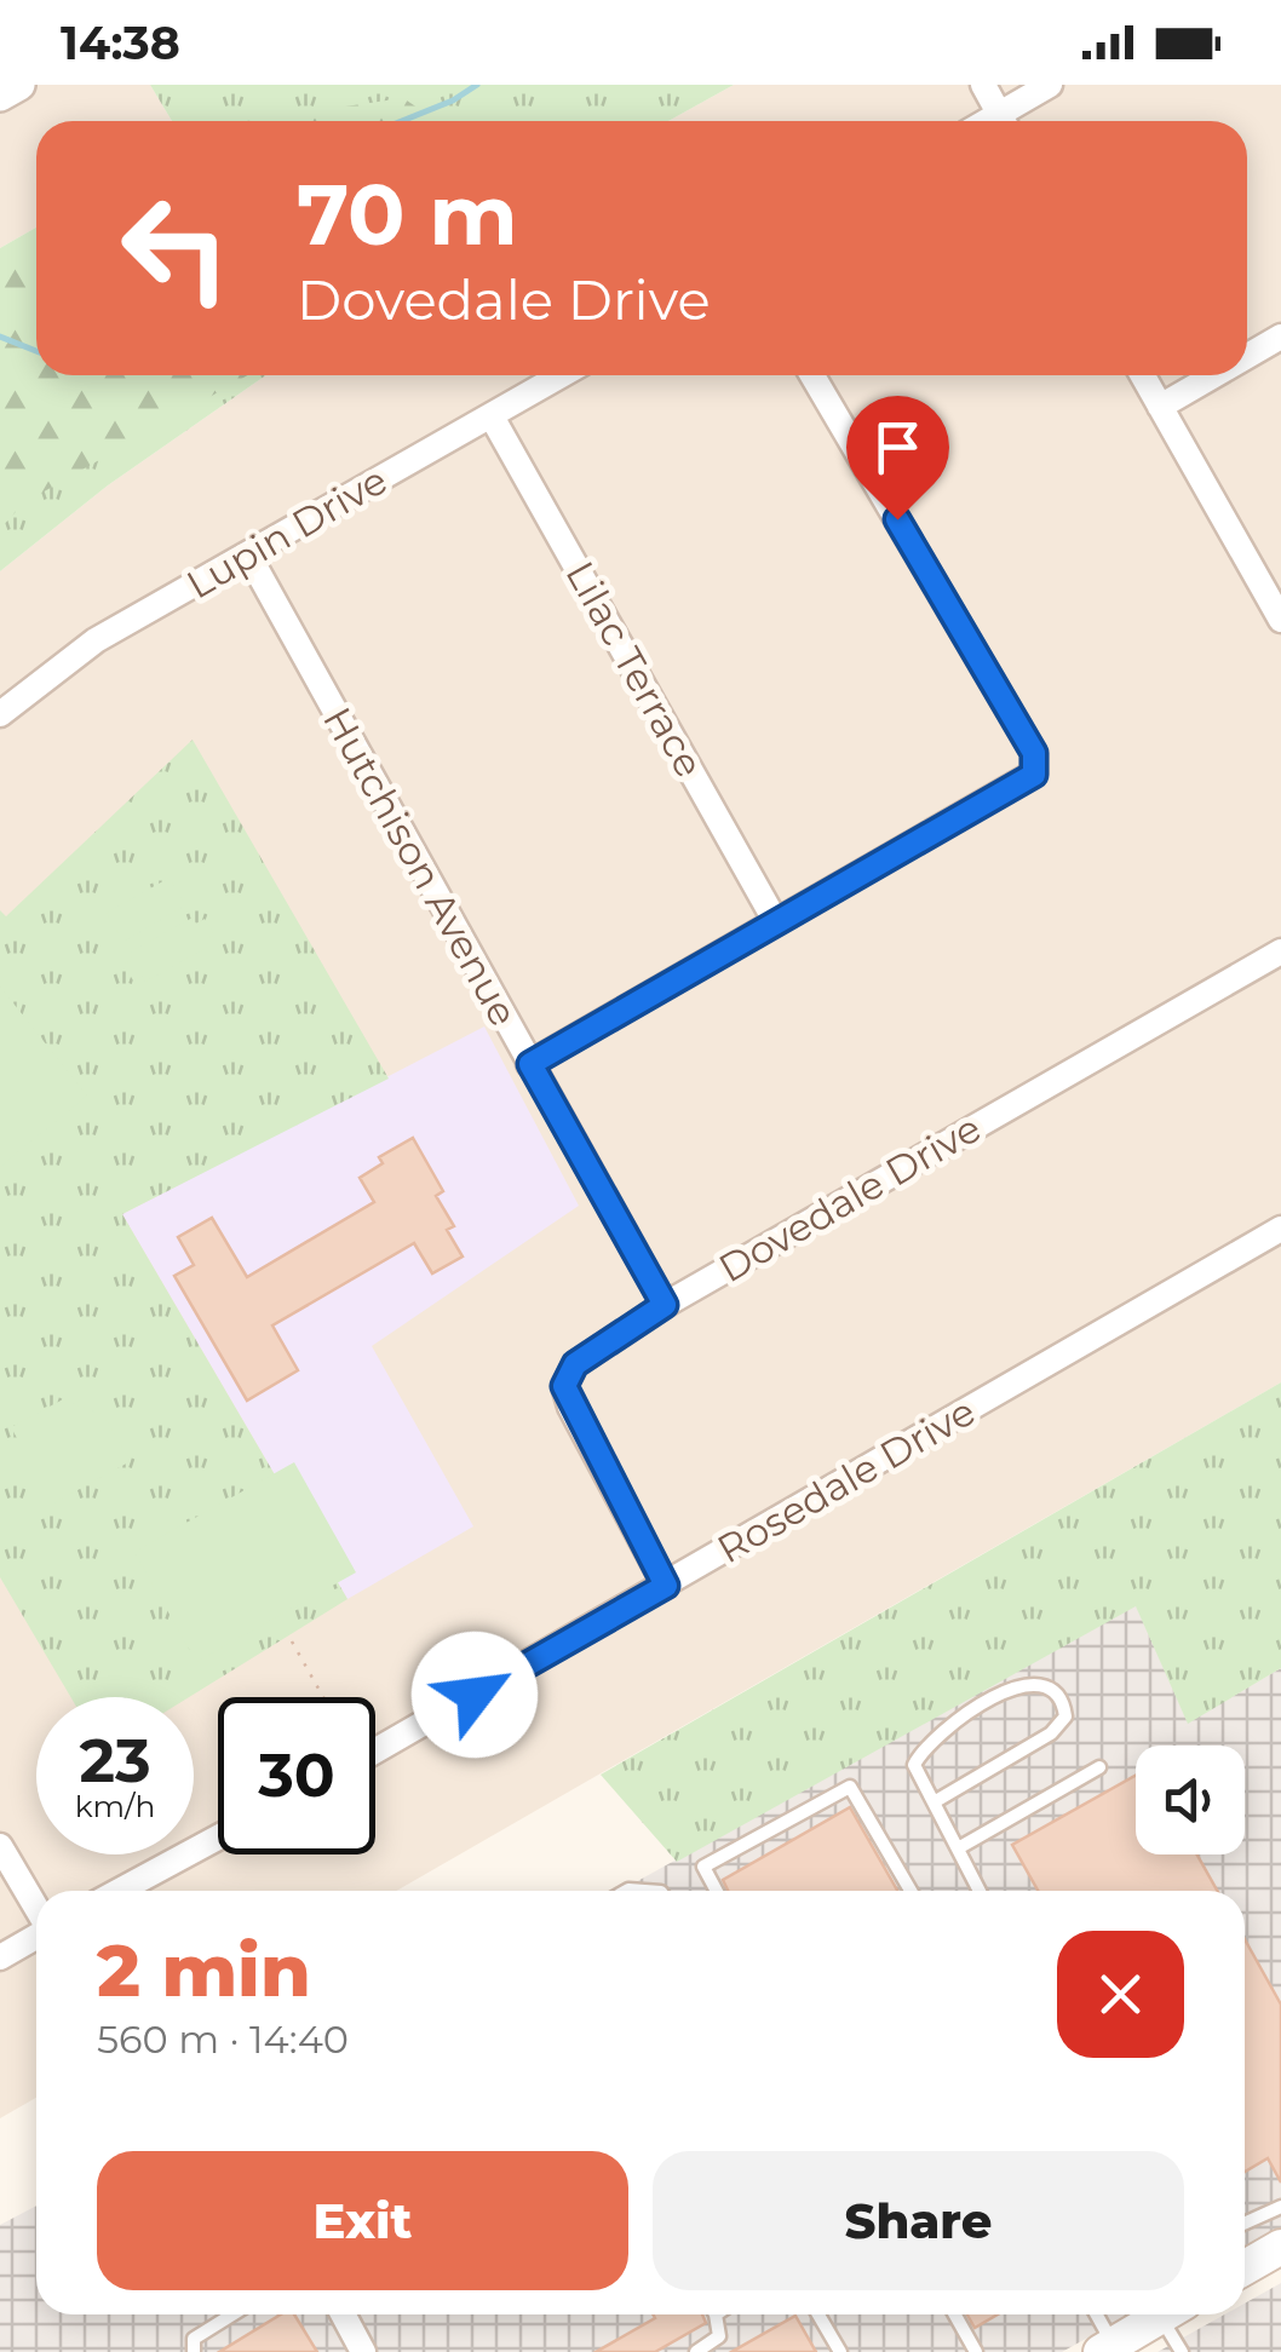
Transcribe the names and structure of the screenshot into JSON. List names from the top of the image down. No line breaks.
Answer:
{"streets":{"street":["Lupin Drive","Lilac Terrace","Hutchison Avenue","Dovedale Drive","Rosedale Drive"]},"crossings":[["Lupin Drive","Lilac Terrace"],["Lupin Drive","Hutchison Avenue"],["Hutchison Avenue","Dovedale Drive"],["Dovedale Drive","Rosedale Drive"]],"page":{"status":"14:38","turn":["70 m","Dovedale Drive"],"speed":"23 km/h","limit":"30","heading":["2 min","560 m · 14:40"],"buttons":["Exit","Share"]}}
